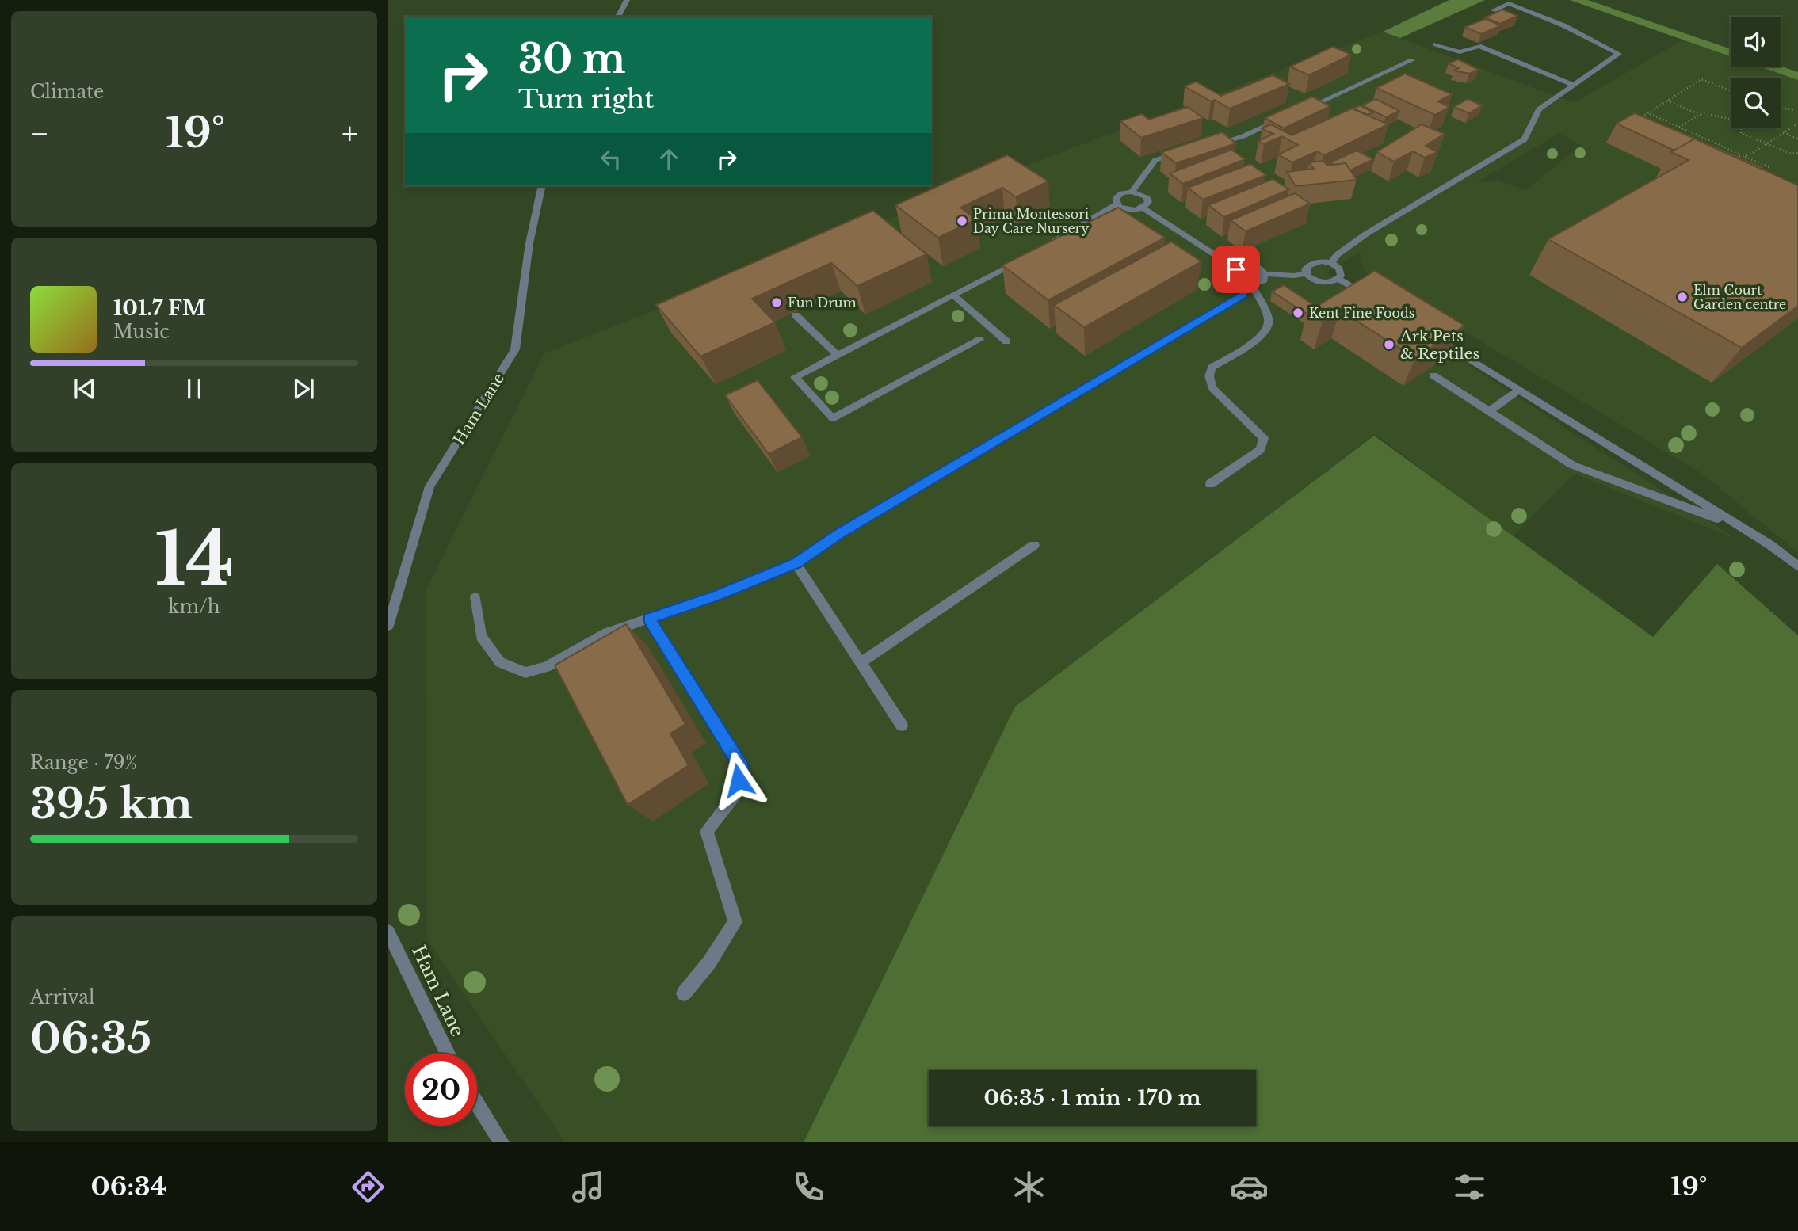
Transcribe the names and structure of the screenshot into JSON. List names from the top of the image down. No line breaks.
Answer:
{"streets":{"street":["Ham Lane"]},"places":["Prima Montessori Day Care Nursery","Elm Court Garden centre","Fun Drum","Kent Fine Foods","Ark Pets & Reptiles"],"page":{"tile":["Climate",["14","km/h"],["Range · 79%","395 km"],["Arrival","06:35"]],"turn":["30 m","Turn right"],"heat":["−","19°","+"],"song":["101.7 FM","Music"],"limit":"20","trip":"06:35 · 1 min · 170 m","tabs":["06:34","19°"]}}
